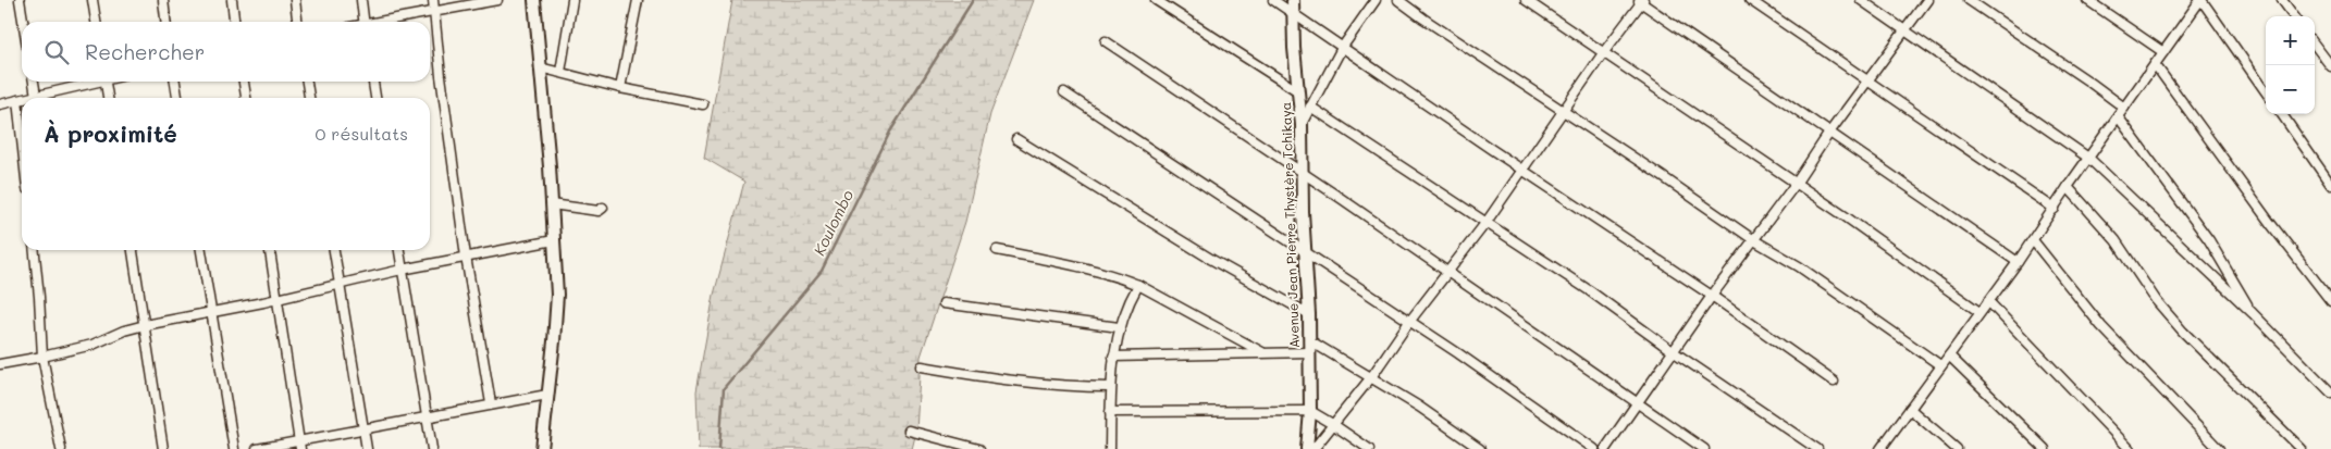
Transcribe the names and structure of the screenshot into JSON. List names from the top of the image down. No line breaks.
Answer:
{"streets":{"street":["Avenue Jean Pierre Thystère Tchikaya"]},"water":["Koulombo"],"page":{"map_buttons":["+","−"],"search":"Rechercher","heading":["À proximité","0 résultats"]}}
